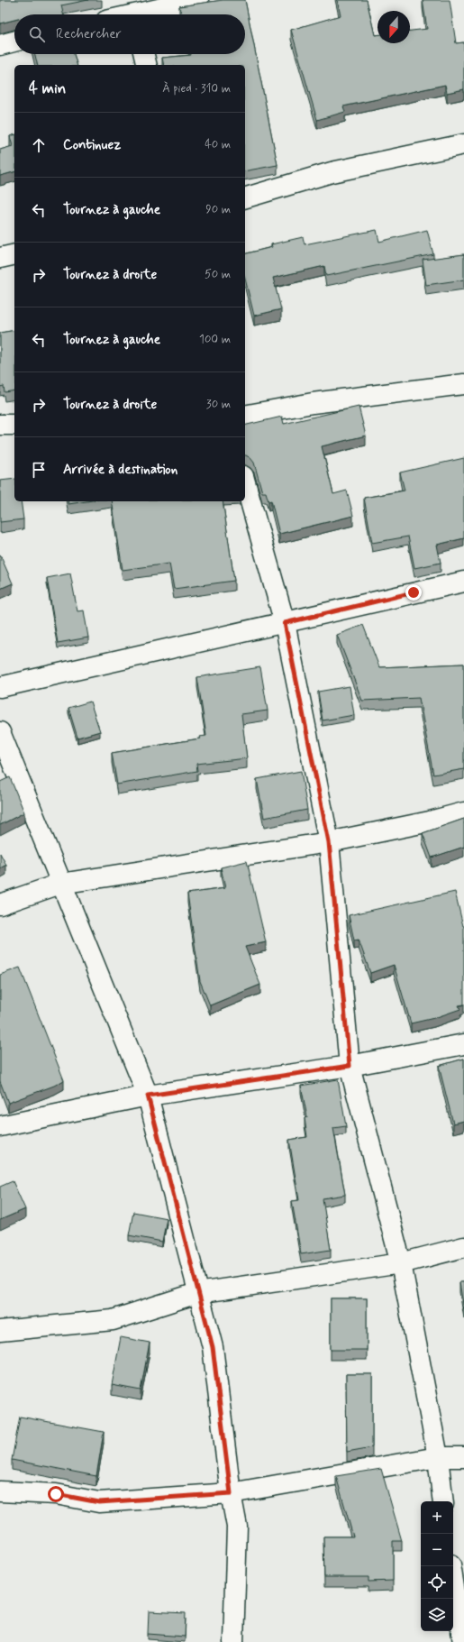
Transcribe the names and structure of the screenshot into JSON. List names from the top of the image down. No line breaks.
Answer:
{"north":"bottom","page":{"search":"Rechercher","heading":["4 min","À pied · 310 m"],"list":[["Continuez","40 m"],["Tournez à gauche","90 m"],["Tournez à droite","50 m"],["Tournez à gauche","100 m"],["Tournez à droite","30 m"],"Arrivée à destination"],"map_buttons":["+","−"]}}
